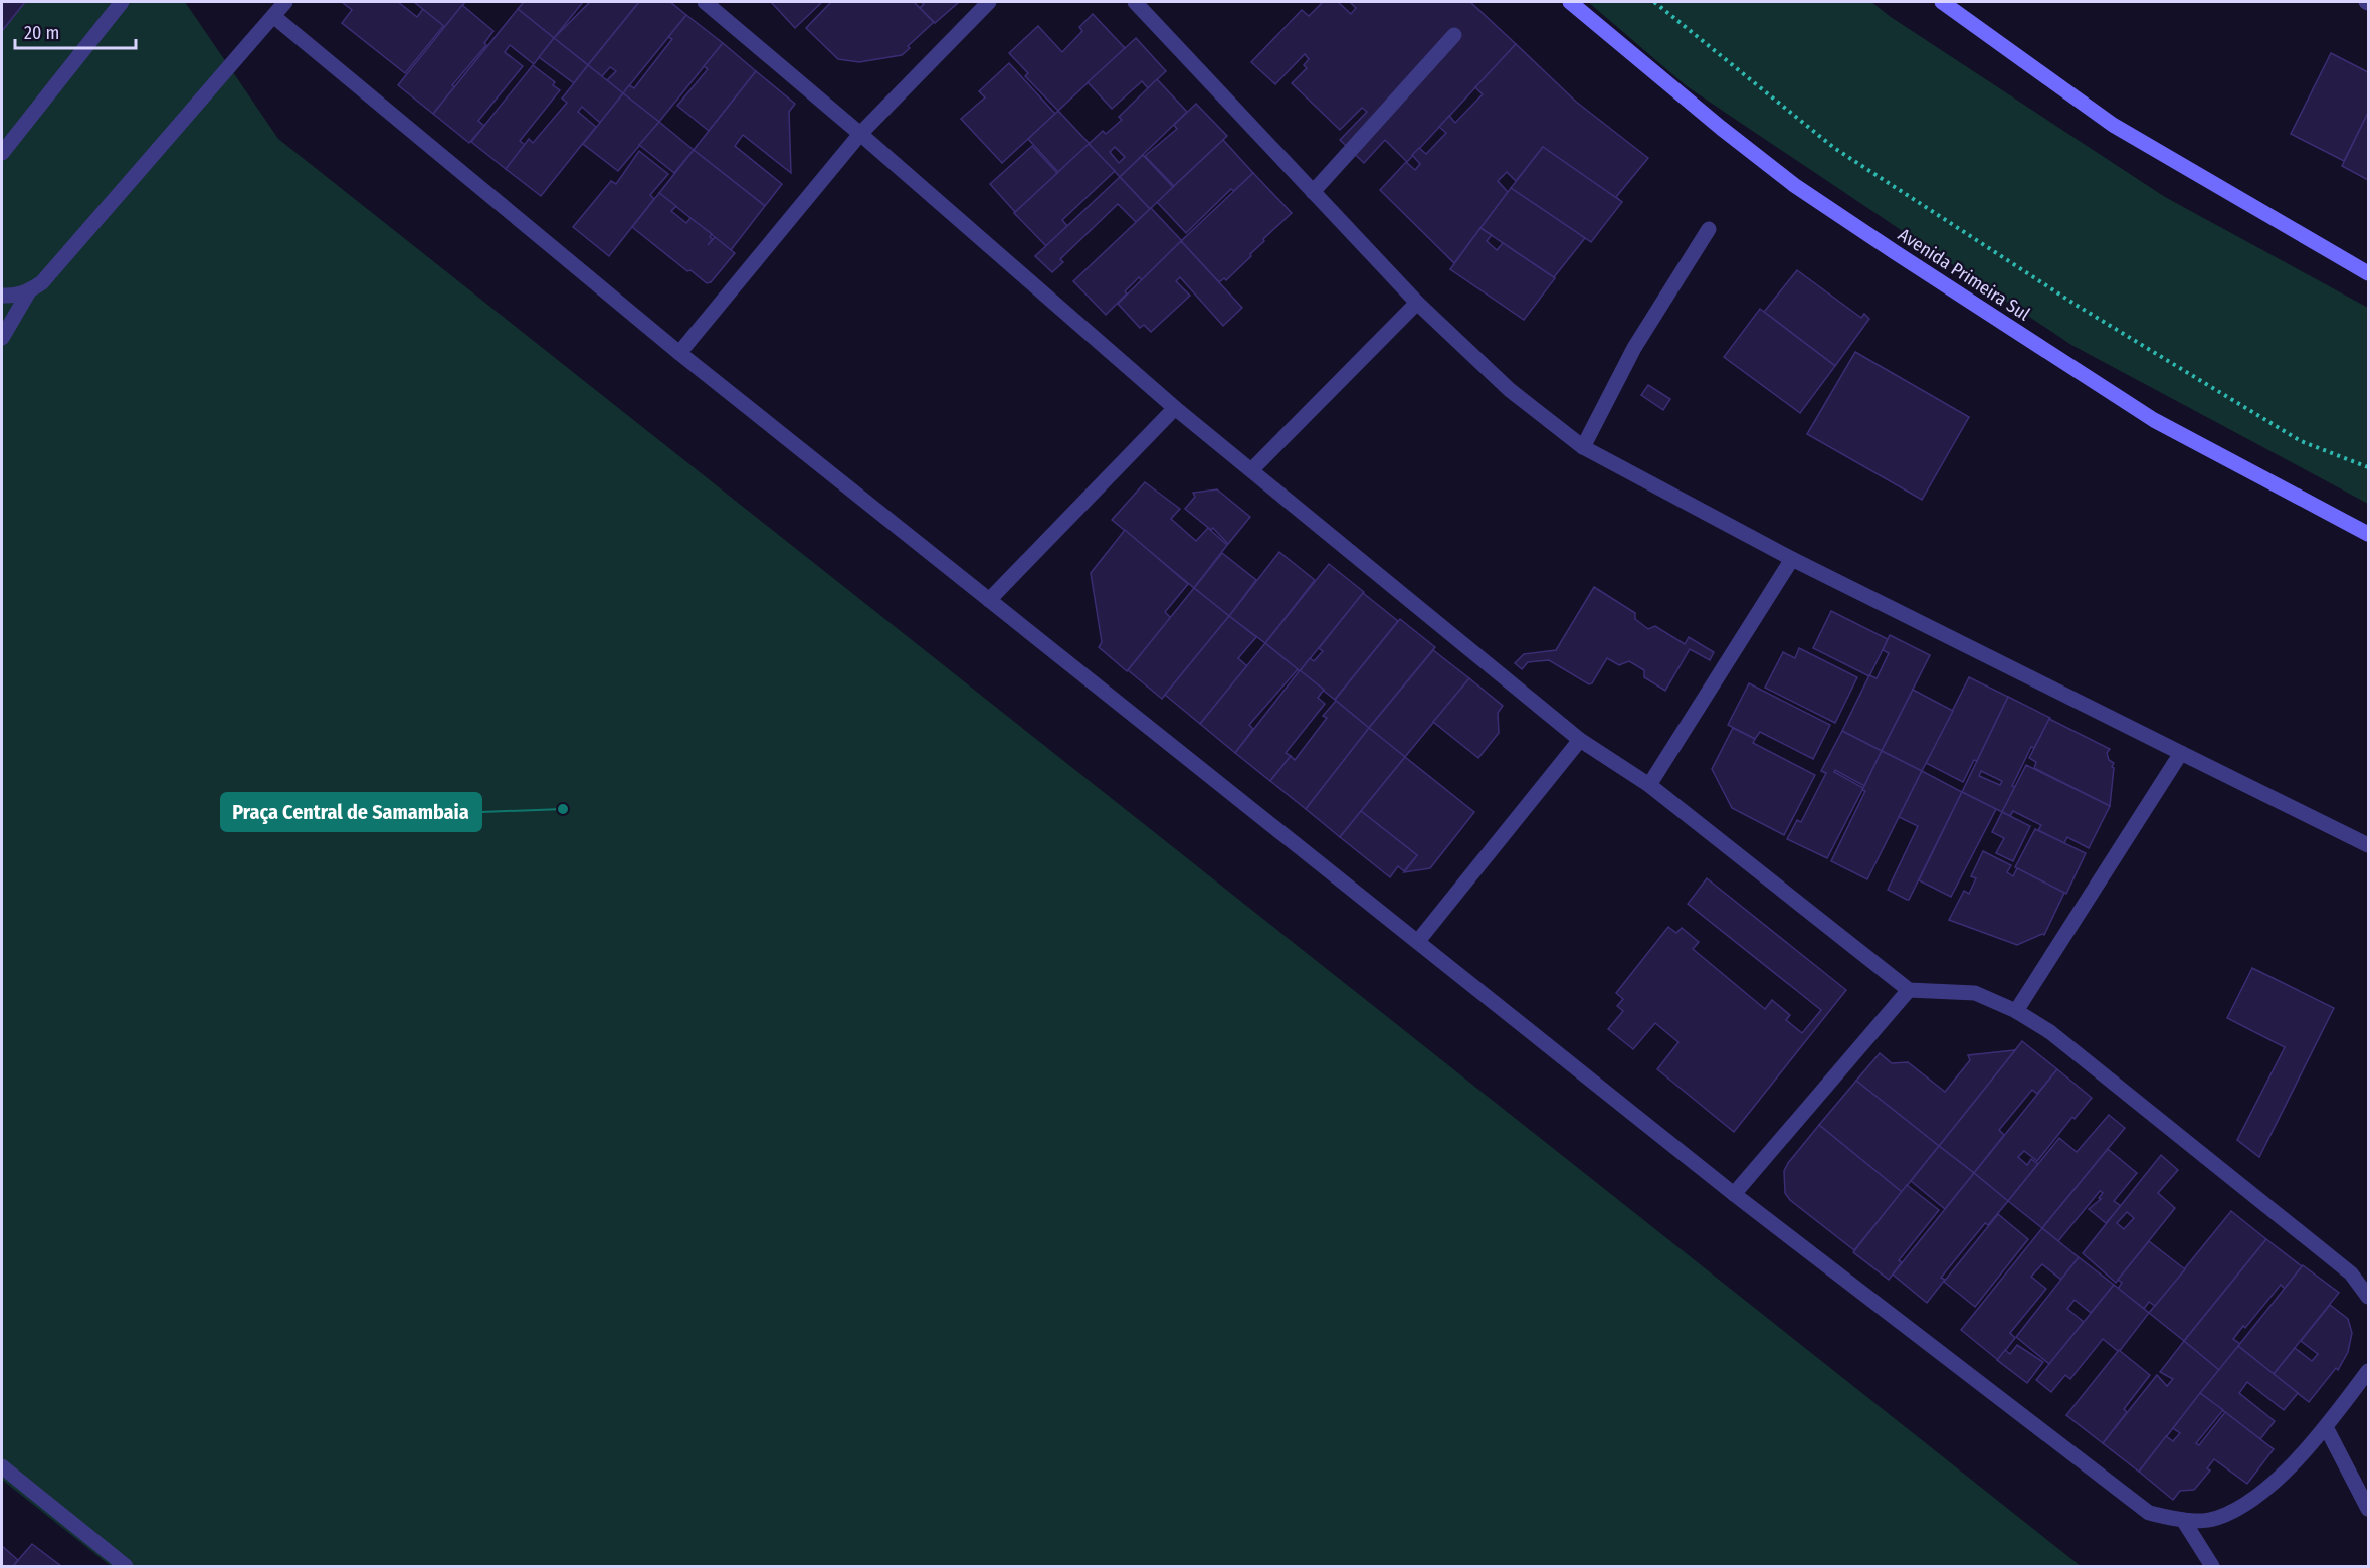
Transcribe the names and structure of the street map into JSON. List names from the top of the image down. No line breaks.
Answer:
{"streets":{"main road":["Avenida Primeira Sul"]},"places":["Praça Central de Samambaia"],"scale_bar":"20 m"}
